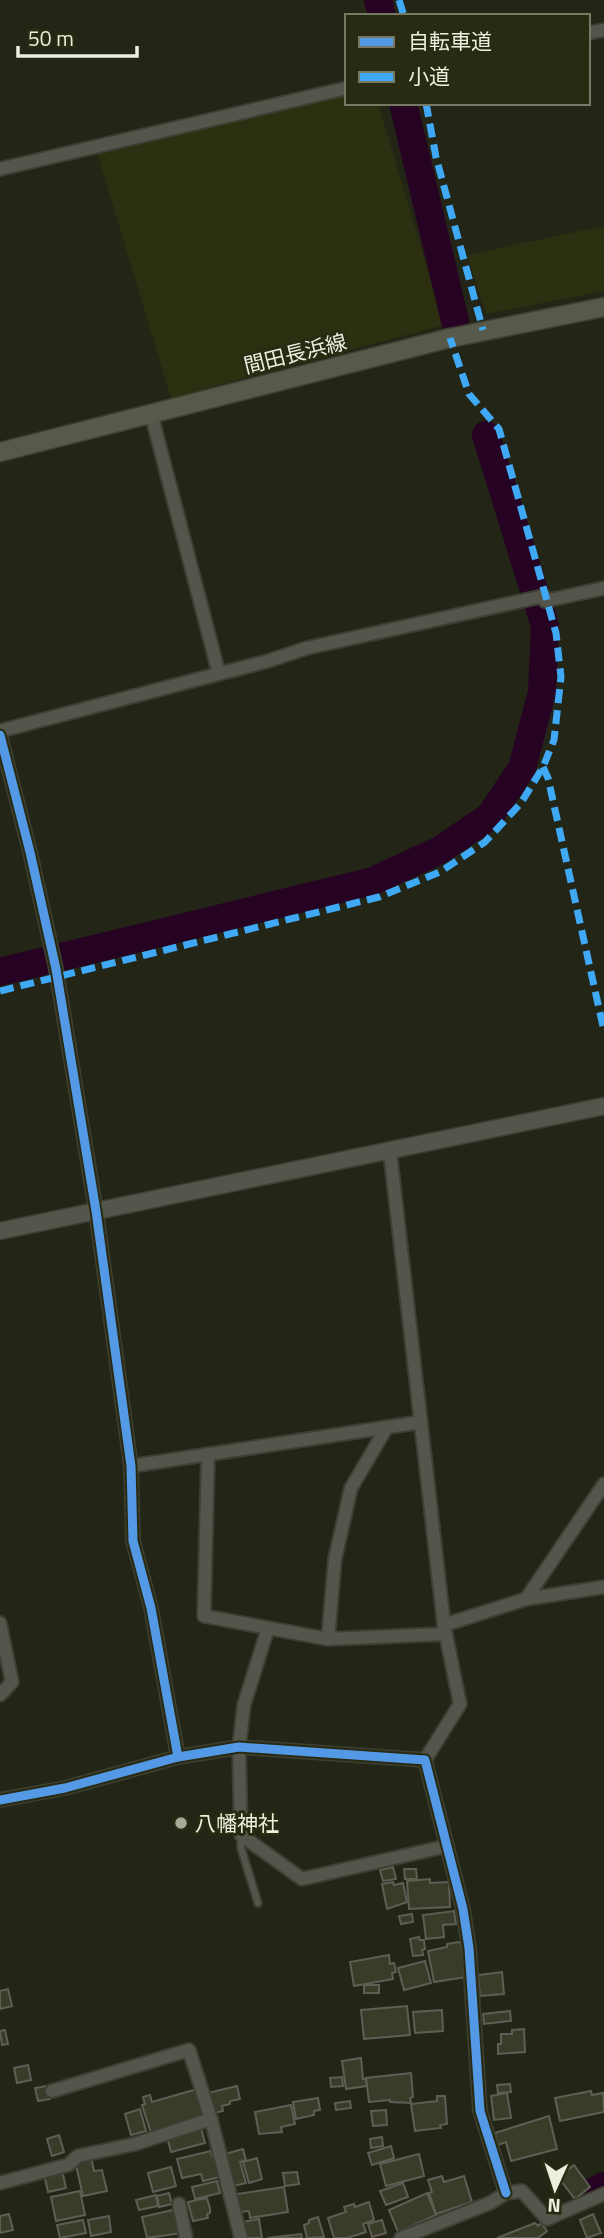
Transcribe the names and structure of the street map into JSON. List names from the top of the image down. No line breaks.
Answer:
{"streets":{"main road":["間田長浜線"]},"places":["八幡神社"],"legend":["自転車道","小道"],"scale_bar":"50 m","north":"bottom"}
